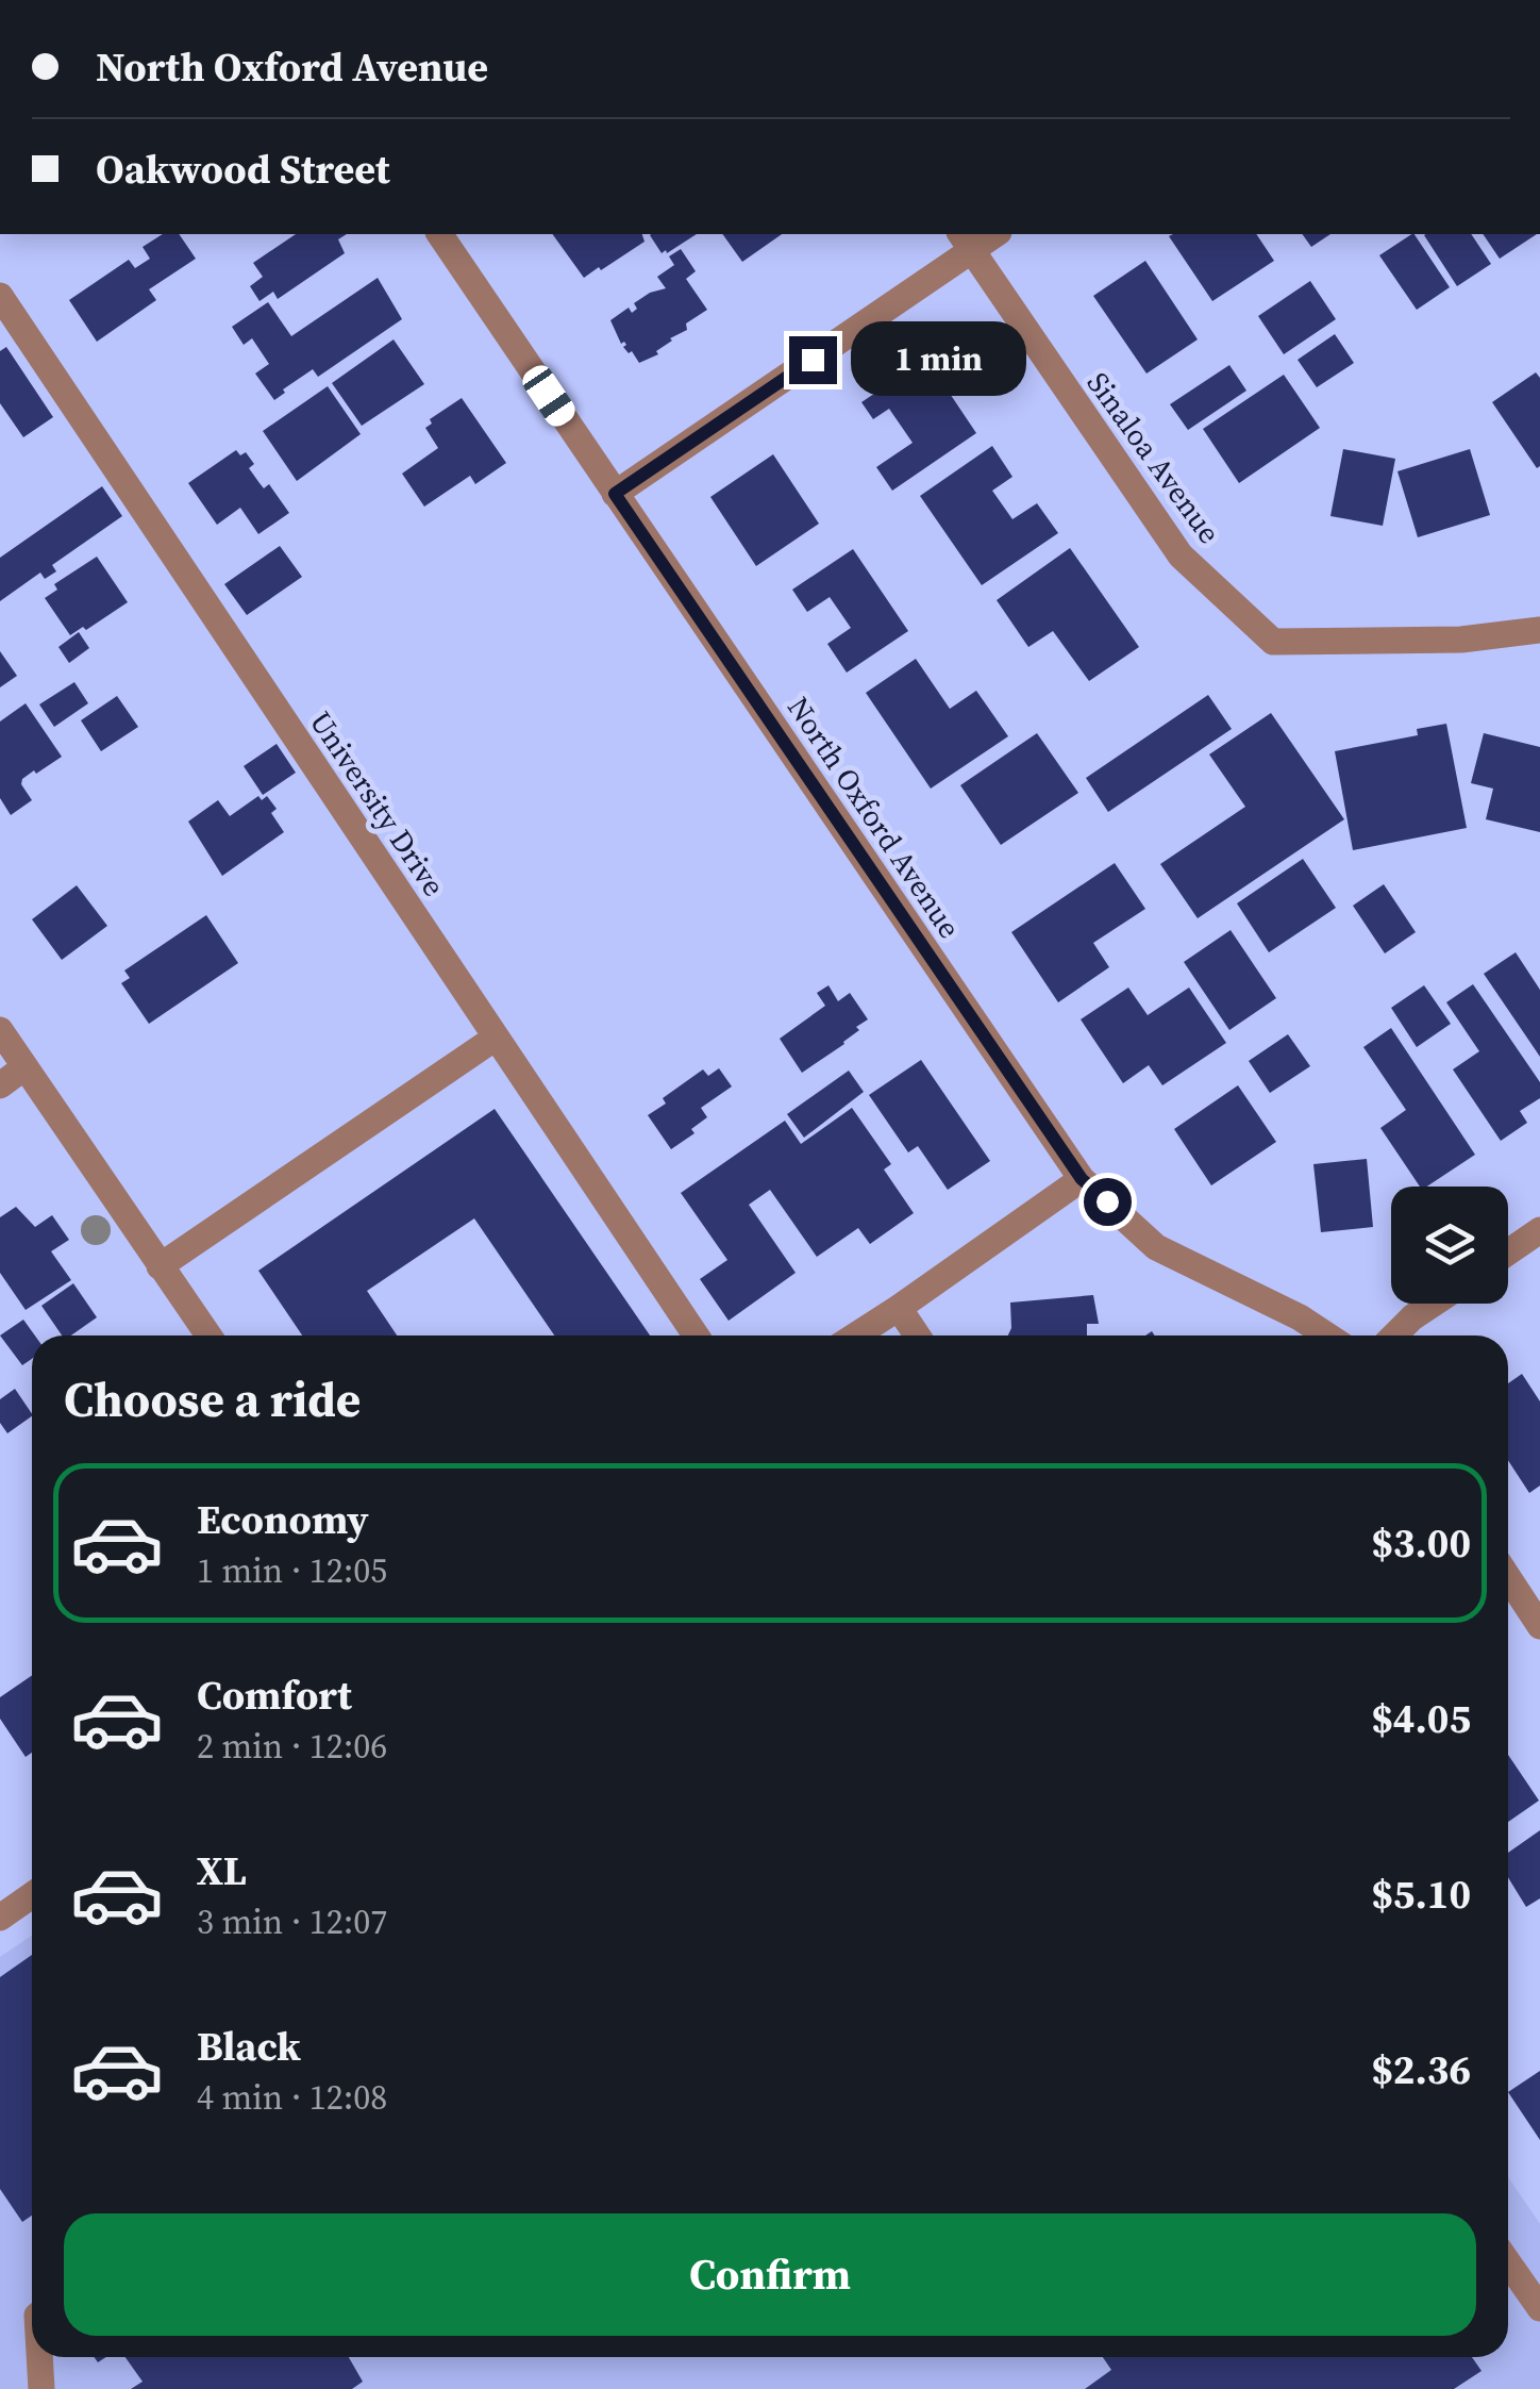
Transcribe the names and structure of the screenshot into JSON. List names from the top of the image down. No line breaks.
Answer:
{"streets":{"street":["Sinaloa Avenue","University Drive","North Oxford Avenue"]},"page":{"banner":["North Oxford Avenue","Oakwood Street"],"bubble":"1 min","heading":"Choose a ride","list":[{"name":"Economy","note":"1 min · 12:05","value":"$3.00"},{"name":"Comfort","note":"2 min · 12:06","value":"$4.05"},{"name":"XL","note":"3 min · 12:07","value":"$5.10"},{"name":"Black","note":"4 min · 12:08","value":"$2.36"}],"buttons":"Confirm"}}
